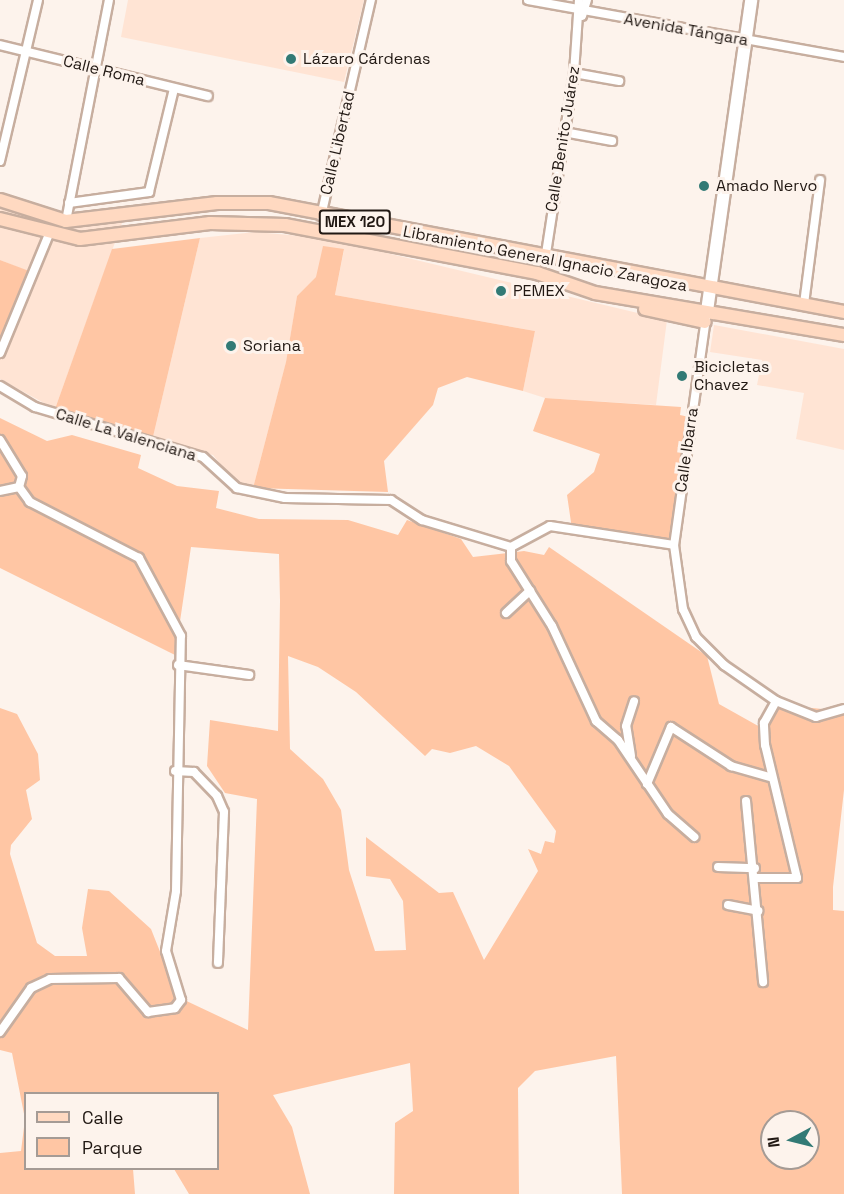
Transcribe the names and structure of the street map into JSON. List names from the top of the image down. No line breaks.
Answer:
{"streets":{"main road":["MEX 120","Libramiento General Ignacio Zaragoza"],"street":["Avenida Tángara","Calle Roma","Calle Benito Juárez","Calle Libertad","Calle La Valenciana","Calle Ibarra"]},"crossings":[["Avenida Tángara","Calle Benito Juárez"],["Avenida Tángara","Calle Ibarra"],["Calle Benito Juárez","Libramiento General Ignacio Zaragoza"],["Calle Libertad","Libramiento General Ignacio Zaragoza"],["Libramiento General Ignacio Zaragoza","Calle Ibarra"]],"places":["Lázaro Cárdenas","Amado Nervo","PEMEX","Soriana","Bicicletas Chavez"],"legend":["Calle","Parque"],"north":"left"}
